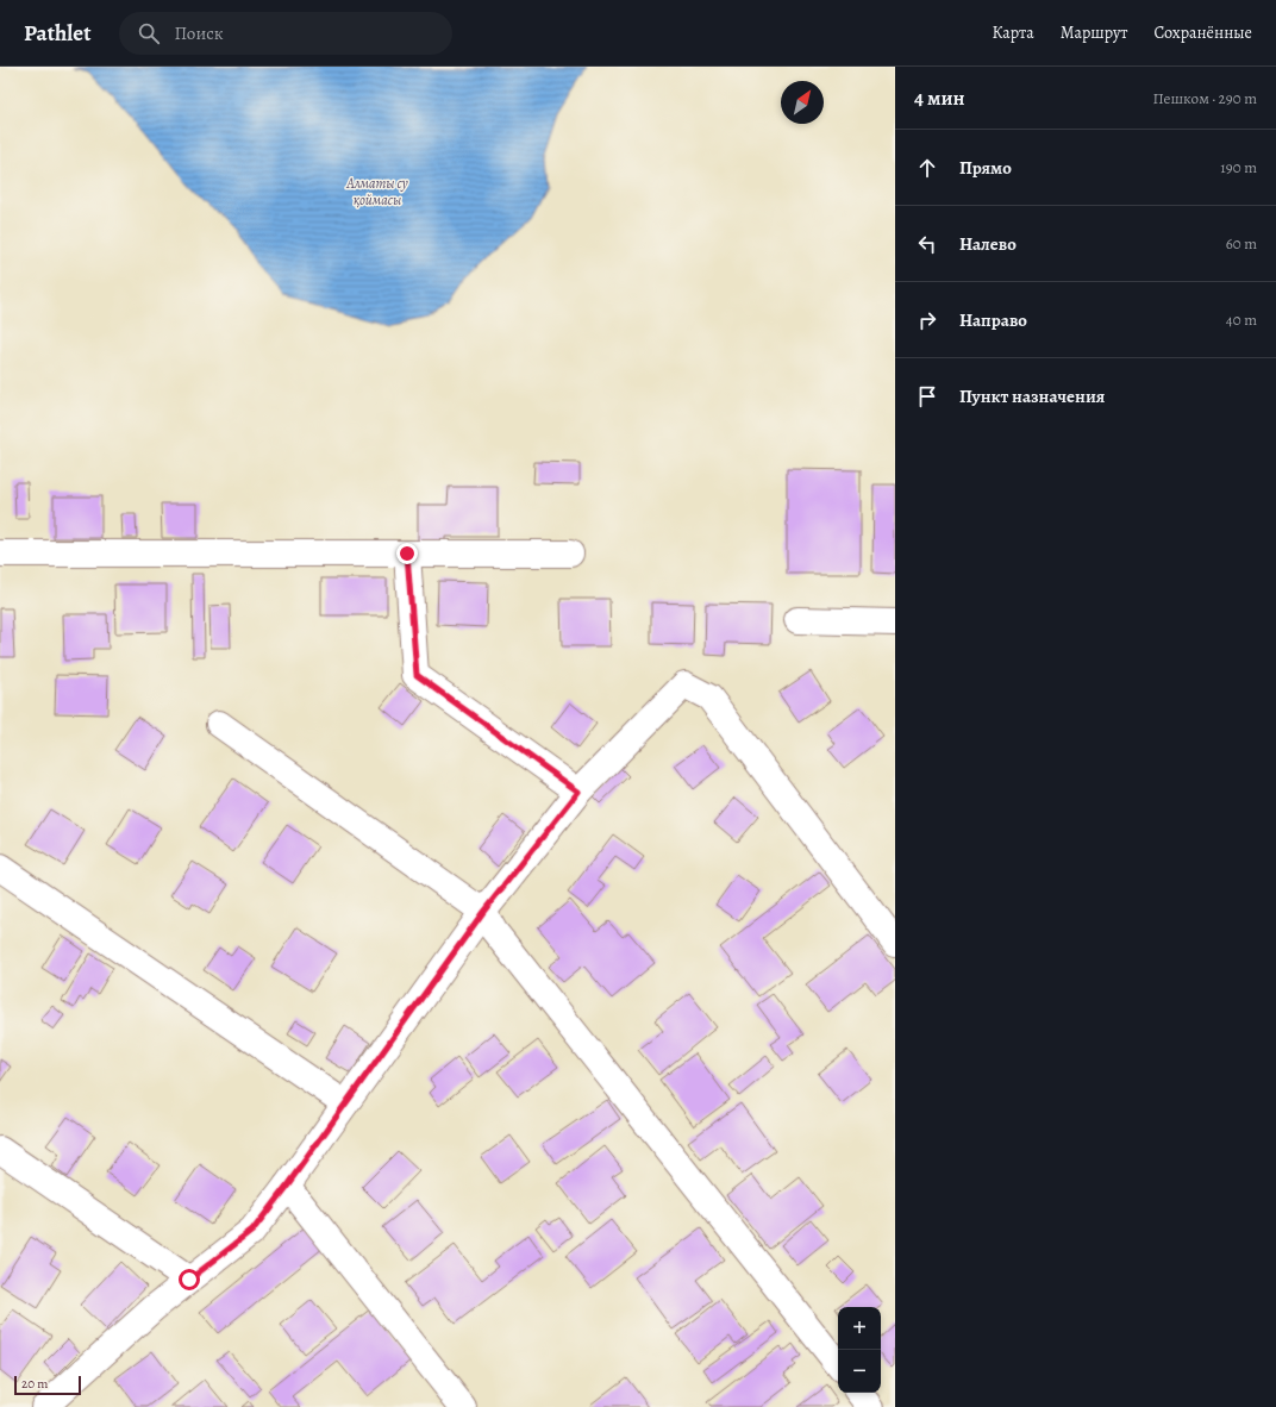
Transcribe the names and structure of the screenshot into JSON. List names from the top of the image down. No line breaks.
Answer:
{"water":["Алматы су қоймасы"],"scale_bar":"20 m","north":"top right","page":{"header":"Pathlet","search":"Поиск","nav":["Карта","Маршрут","Сохранённые"],"heading":["4 мин","Пешком · 290 m"],"list":[["Прямо","190 m"],["Налево","60 m"],["Направо","40 m"],"Пункт назначения"],"map_buttons":["+","−"],"scale":"20 m"}}
